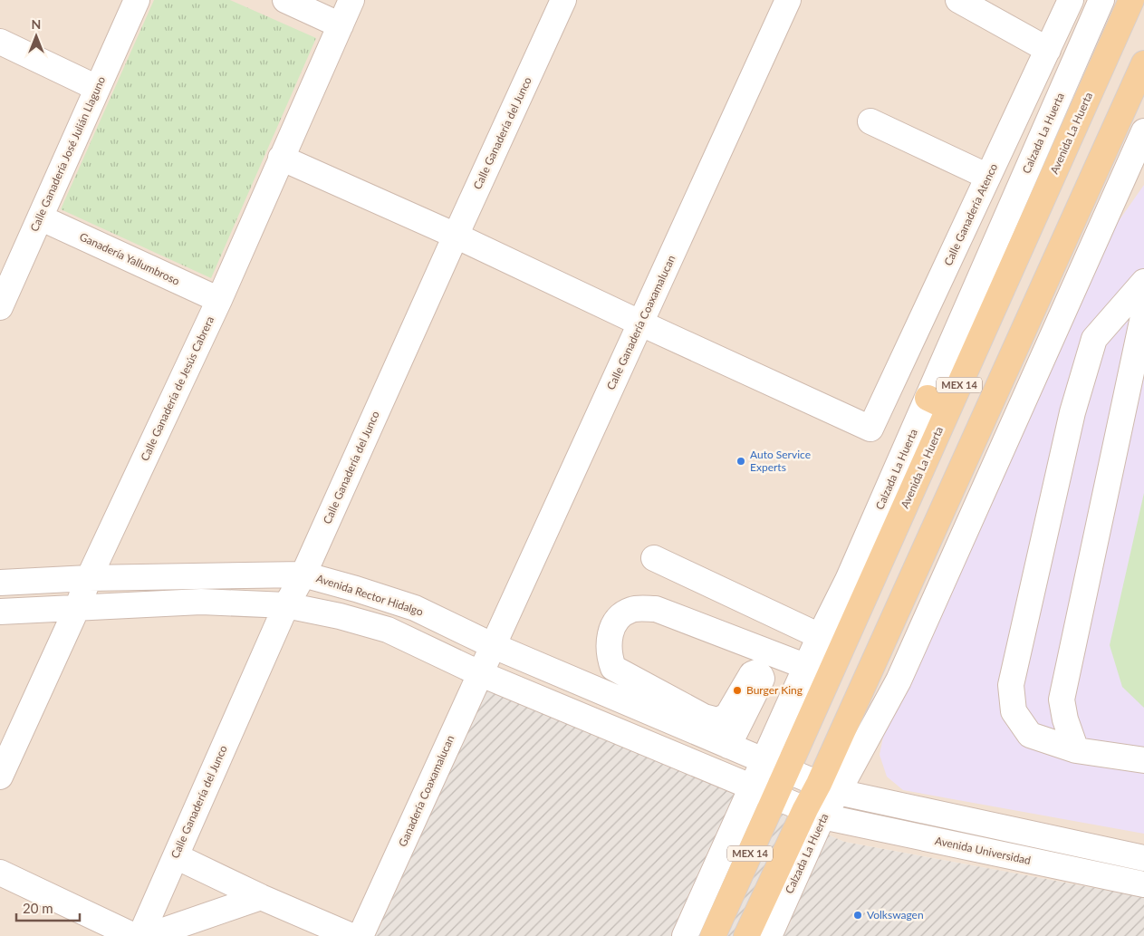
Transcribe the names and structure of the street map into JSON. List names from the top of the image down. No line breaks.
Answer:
{"streets":{"main road":["Avenida La Huerta","MEX 14"],"street":["Calle Ganadería del Junco","Calzada La Huerta","Calle Ganadería José Julián Llaguno","Calle Ganadería Atenco","Ganadería Yallumbroso","Calle Ganadería Coaxamalucan","Calle Ganadería de Jesús Cabrera","Avenida Rector Hidalgo","Ganadería Coaxamalucan","Avenida Universidad"]},"crossings":[["Calle Ganadería del Junco","Avenida Rector Hidalgo"],["Calzada La Huerta","Avenida La Huerta"],["Calzada La Huerta","MEX 14"],["Calzada La Huerta","Avenida Rector Hidalgo"],["Calzada La Huerta","Avenida Universidad"],["Avenida La Huerta","Avenida Rector Hidalgo"],["Avenida La Huerta","Avenida Universidad"],["Calle Ganadería José Julián Llaguno","Ganadería Yallumbroso"],["Calle Ganadería Atenco","Calle Ganadería Coaxamalucan"],["Ganadería Yallumbroso","Calle Ganadería de Jesús Cabrera"],["Calle Ganadería Coaxamalucan","Avenida Rector Hidalgo"],["Calle Ganadería Coaxamalucan","Ganadería Coaxamalucan"],["MEX 14","Avenida Rector Hidalgo"],["MEX 14","Avenida Universidad"],["Calle Ganadería de Jesús Cabrera","Avenida Rector Hidalgo"],["Avenida Rector Hidalgo","Ganadería Coaxamalucan"]],"places":["Auto Service Experts","Burger King","Volkswagen"],"scale_bar":"20 m","north":"top"}
